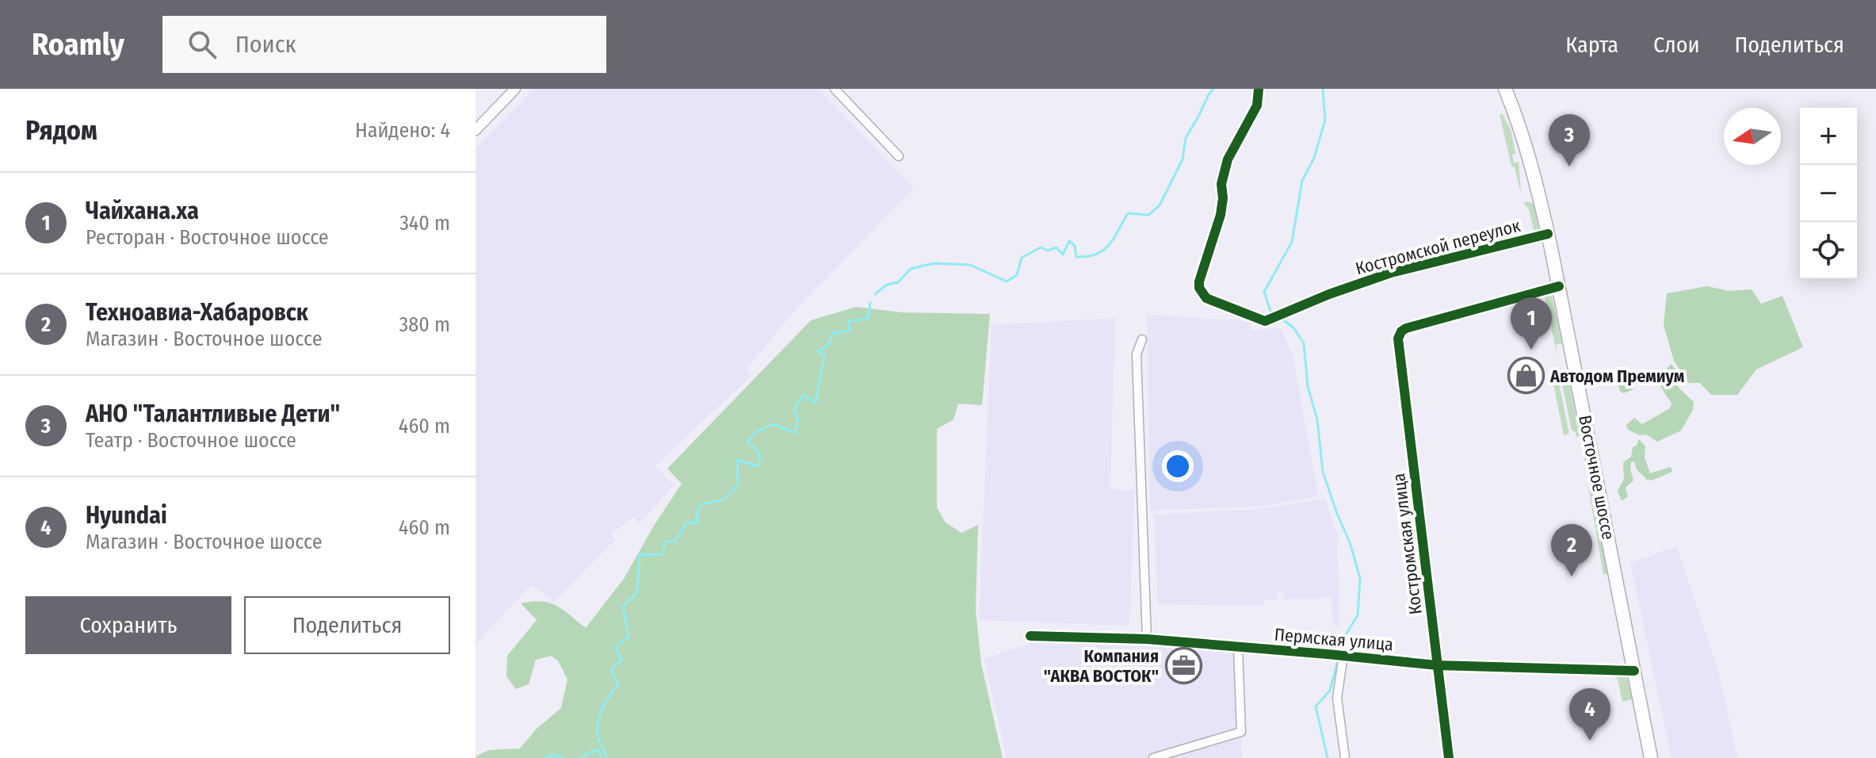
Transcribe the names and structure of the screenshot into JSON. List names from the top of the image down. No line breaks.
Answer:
{"streets":{"main road":["Восточное шоссе"],"street":["Костромской переулок","Костромская улица","Пермская улица"]},"crossings":[["Костромской переулок","Восточное шоссе"],["Восточное шоссе","Костромская улица"],["Восточное шоссе","Пермская улица"],["Костромская улица","Пермская улица"]],"places":{"shop":["Автодом Премиум"],"office":["Компания \"АКВА ВОСТОК\""]},"north":"left","page":{"header":"Roamly","search":"Поиск","nav":["Карта","Слои","Поделиться"],"heading":["Рядом","Найдено: 4"],"map_buttons":["+","−"],"pins":["3","1","2","4"],"list":[{"mark":"1","name":"Чайхана.ха","note":"Ресторан · Восточное шоссе","value":"340 m"},{"mark":"2","name":"Техноавиа-Хабаровск","note":"Магазин · Восточное шоссе","value":"380 m"},{"mark":"3","name":"АНО \"Талантливые Дети\"","note":"Театр · Восточное шоссе","value":"460 m"},{"mark":"4","name":"Hyundai","note":"Магазин · Восточное шоссе","value":"460 m"}],"buttons":["Сохранить","Поделиться"]}}
